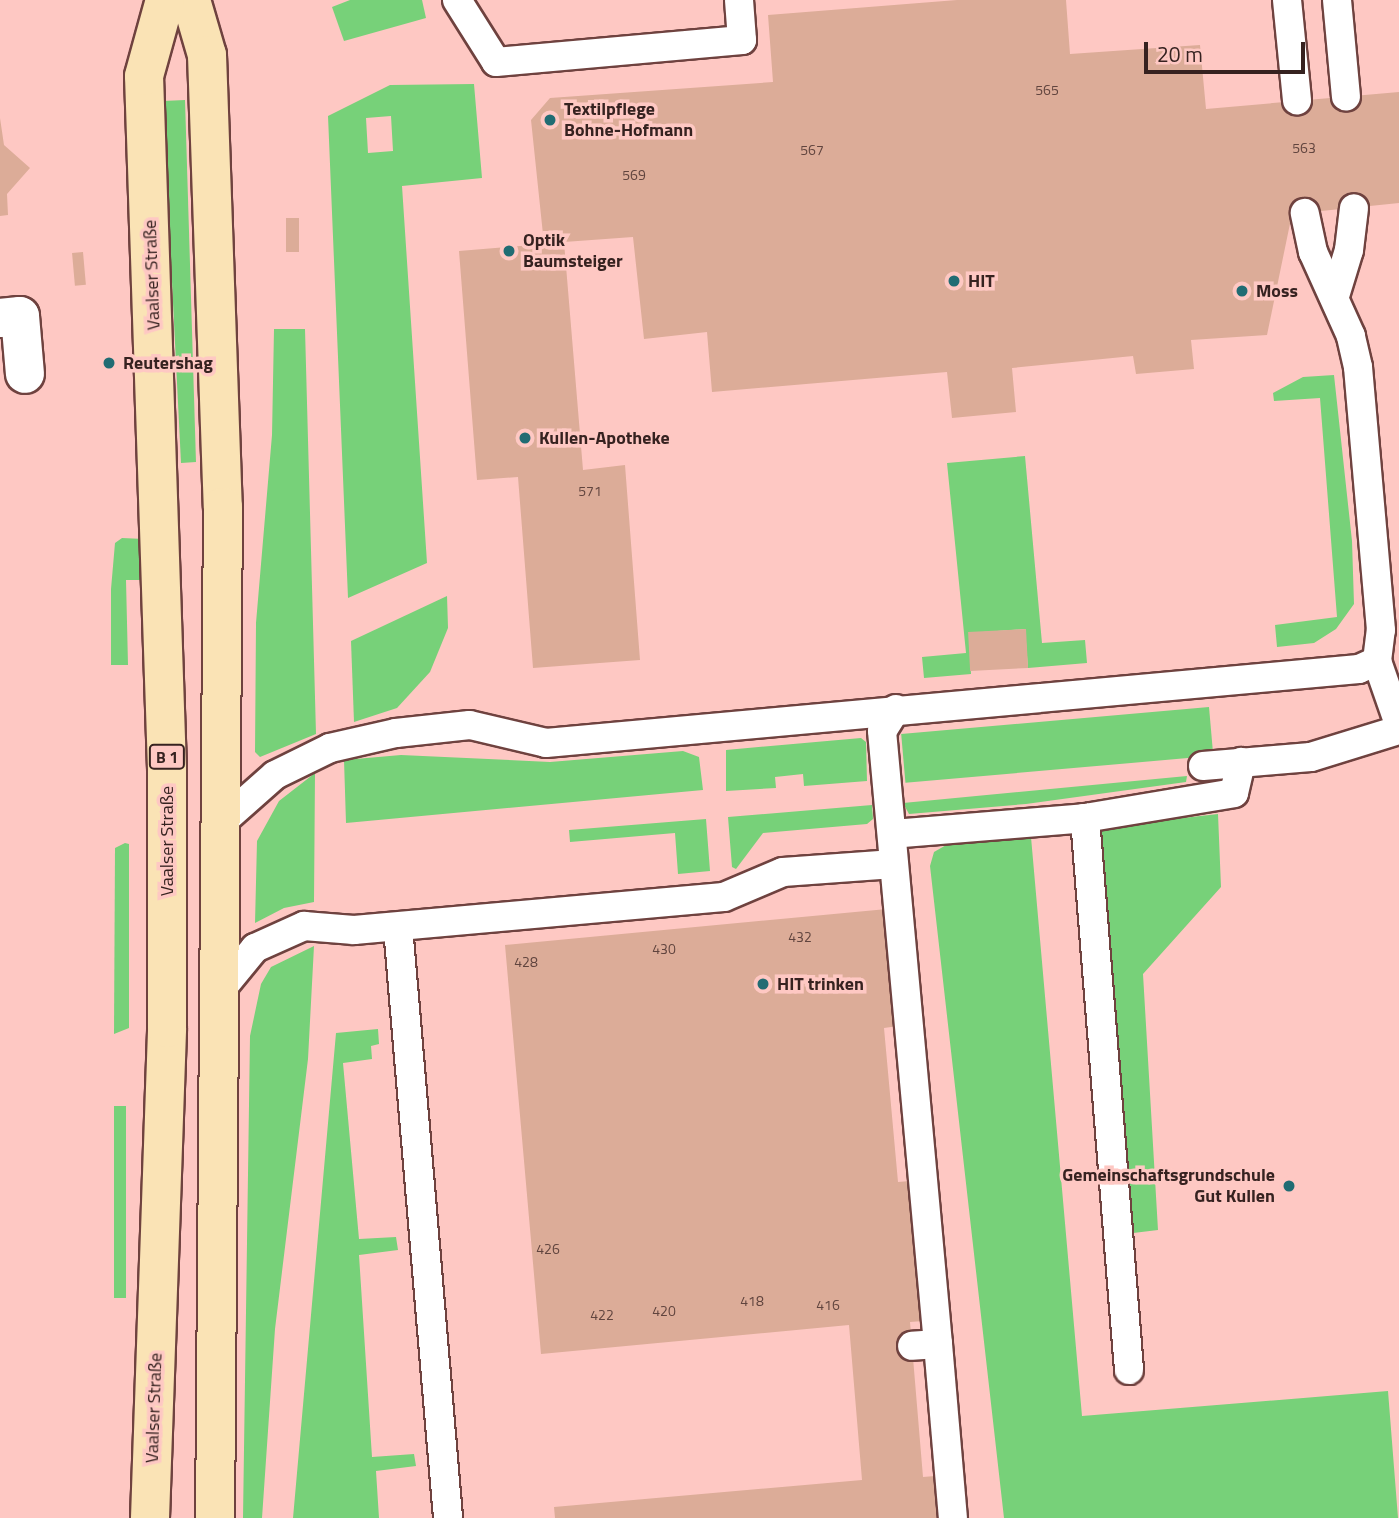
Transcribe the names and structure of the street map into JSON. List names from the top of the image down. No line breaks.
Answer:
{"streets":{"main road":["Vaalser Straße","B 1"]},"places":["Textilpflege Bohne-Hofmann","Optik Baumsteiger","HIT","Moss","Reutershag","Kullen-Apotheke","HIT trinken","Gemeinschaftsgrundschule Gut Kullen"],"house_numbers":["565","563","567","569","571","432","430","428","426","418","416","420","422"],"scale_bar":"20 m"}
